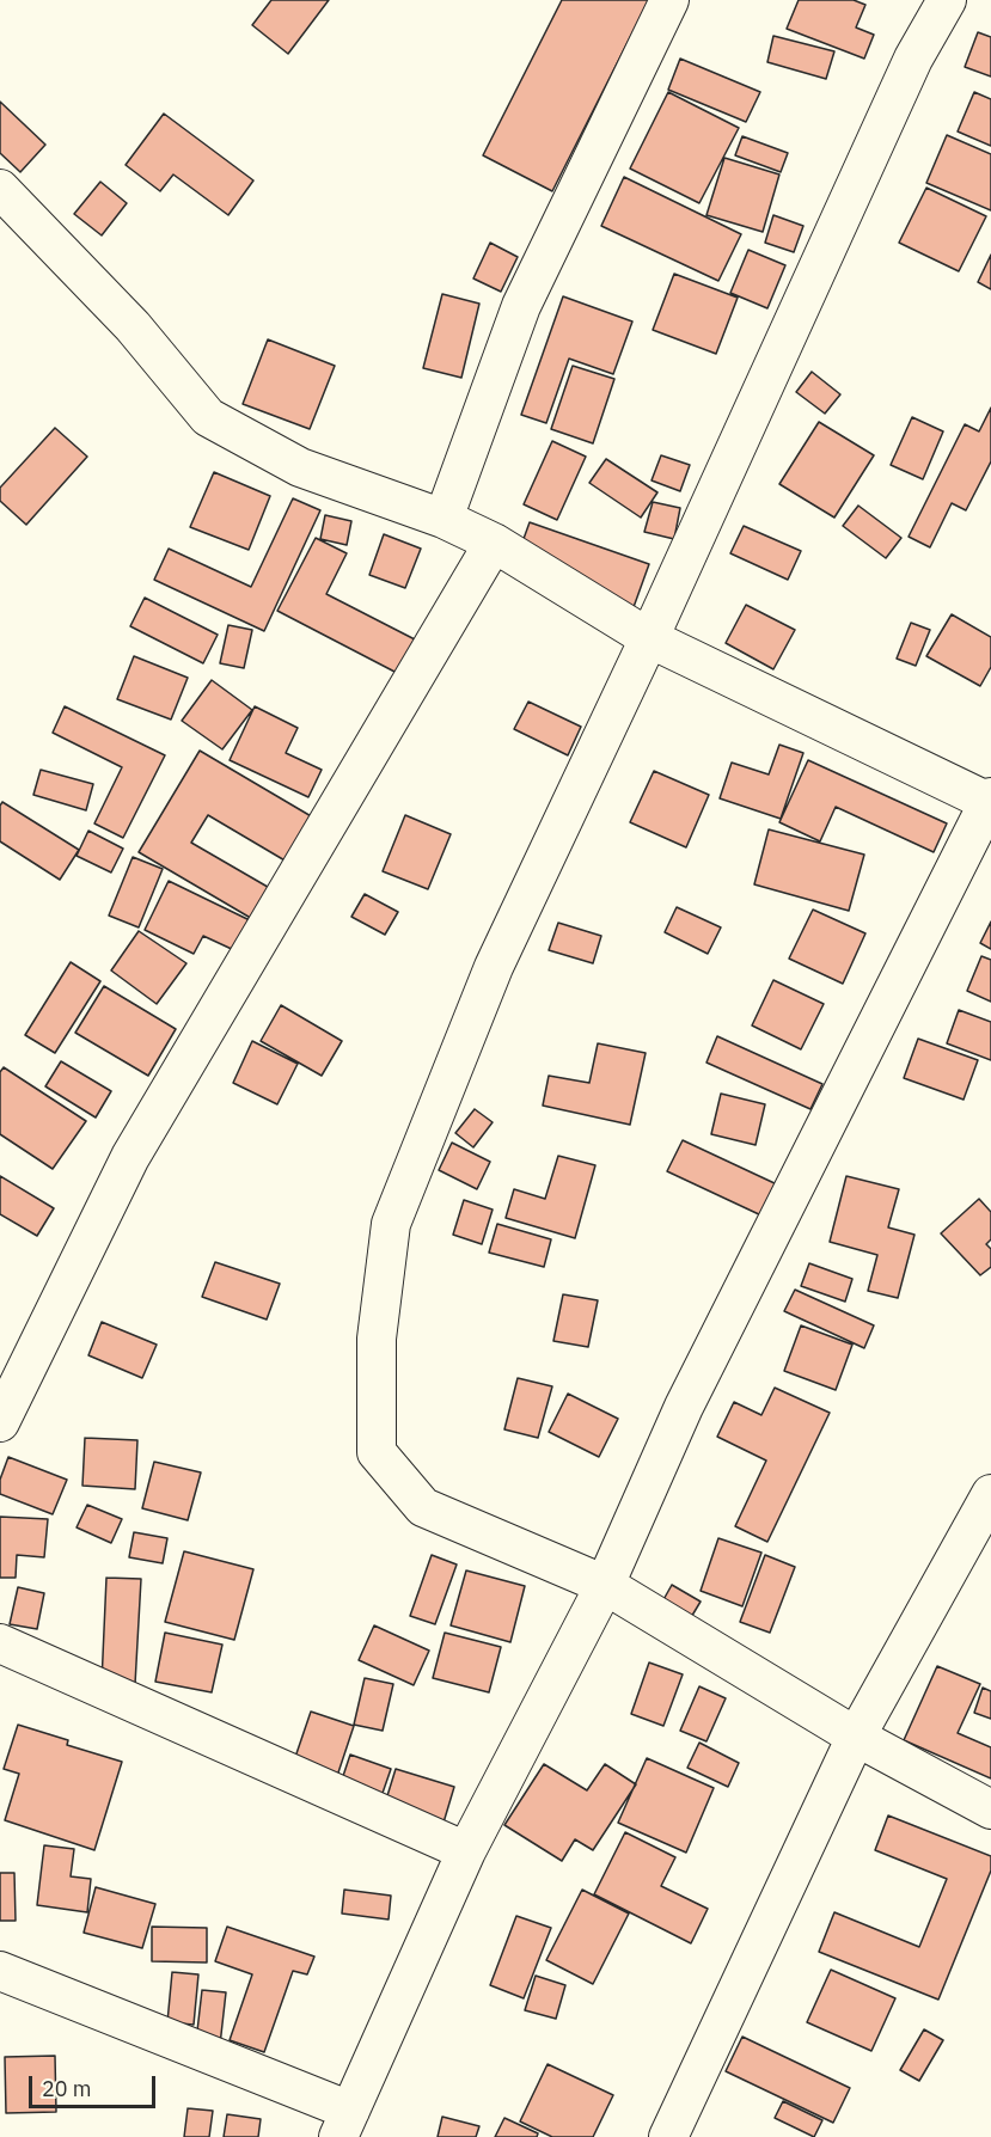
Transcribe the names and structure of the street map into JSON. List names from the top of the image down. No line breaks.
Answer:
{"scale_bar":"20 m"}
